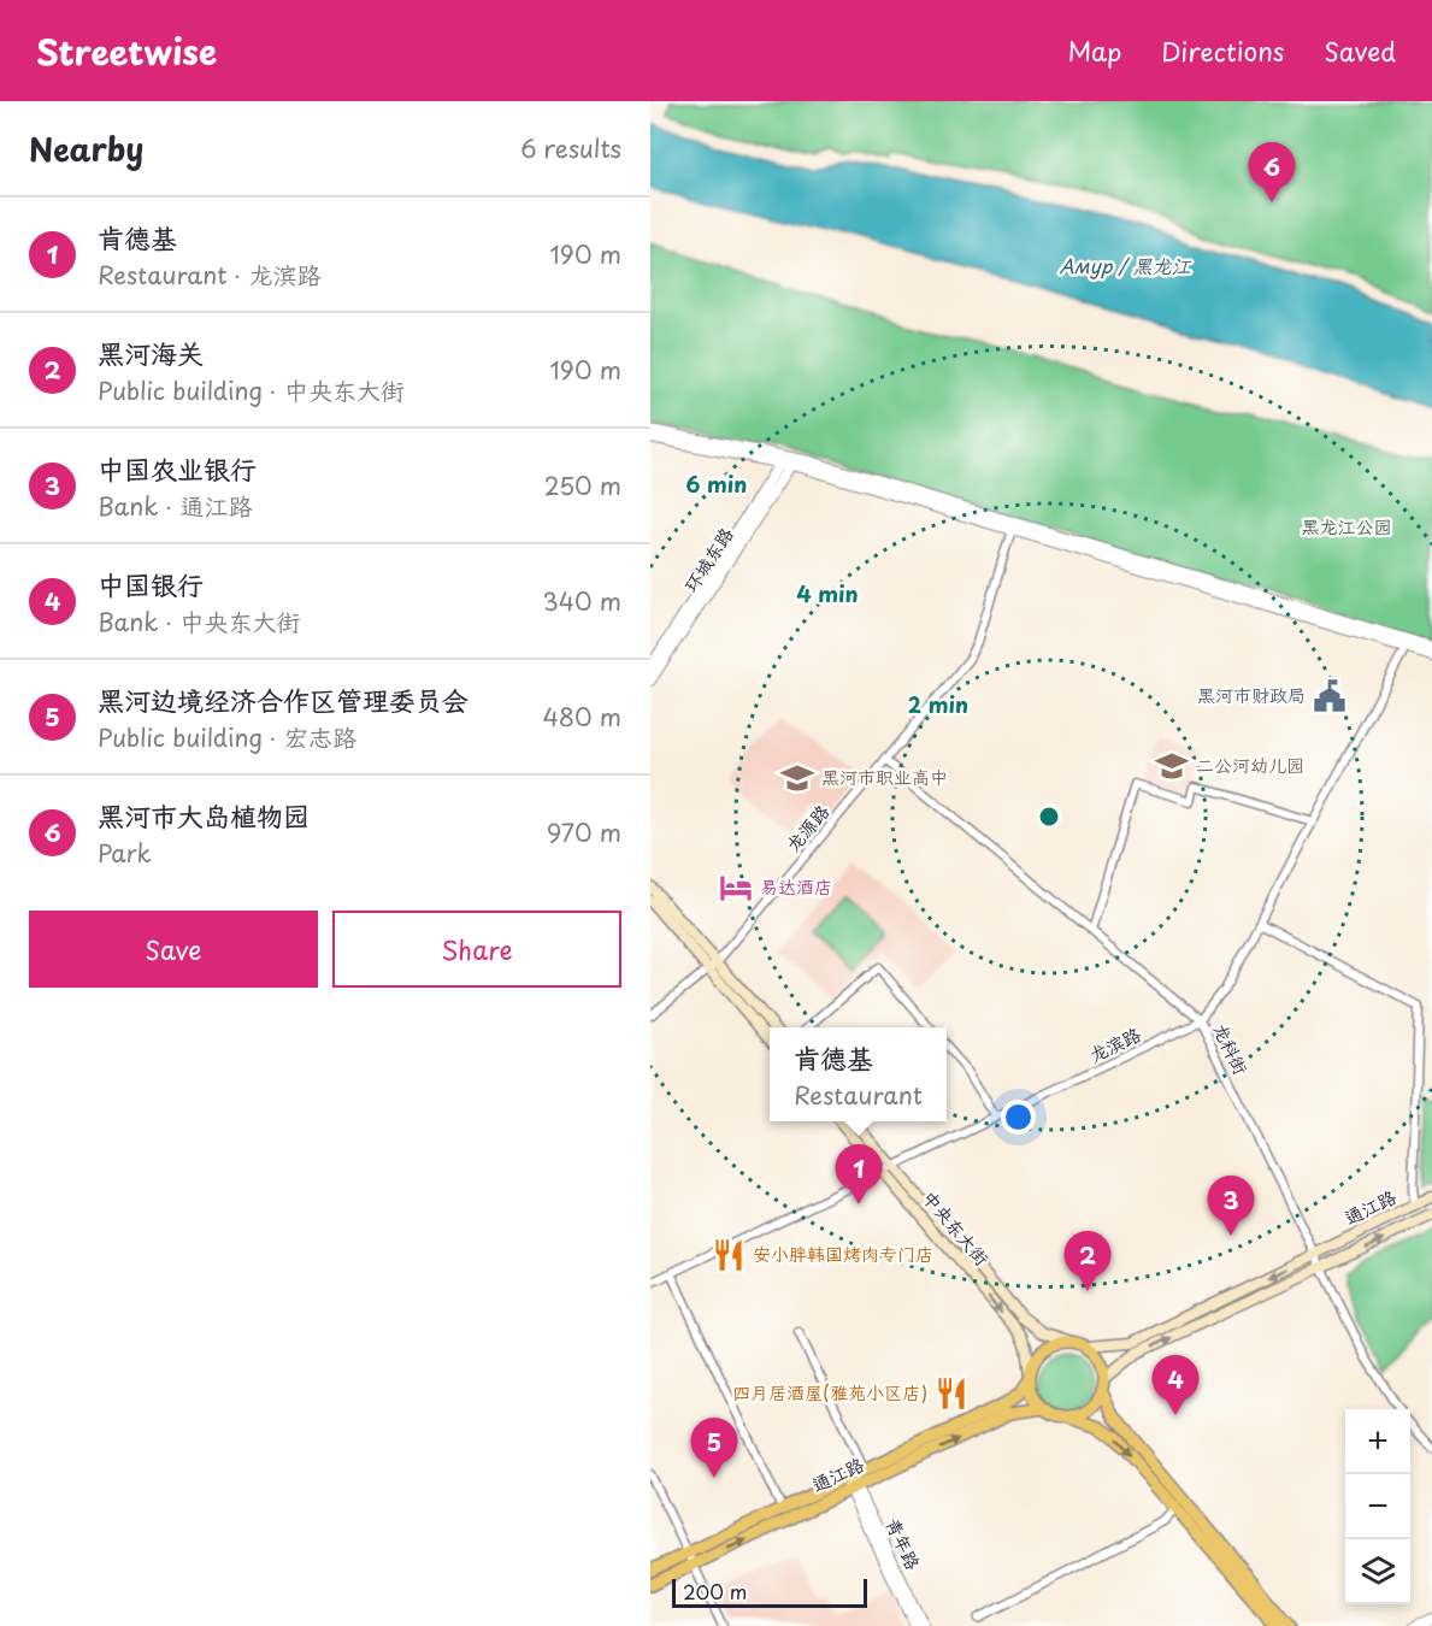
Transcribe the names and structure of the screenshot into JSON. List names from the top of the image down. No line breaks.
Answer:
{"streets":{"main road":["通江路","中央东大街"],"street":["环城东路","龙源路","龙滨路","龙科街","青年路"]},"crossings":[["龙源路","龙科街"],["龙滨路","龙科街"],["龙滨路","中央东大街"],["龙科街","通江路"],["通江路","中央东大街"],["通江路","青年路"]],"water":["Амур / 黑龙江"],"parks":["黑龙江公园"],"places":{"public building":["黑河市财政局"],"school or university":["二公河幼儿园","黑河市职业高中"],"hotel":["易达酒店"],"restaurant":["安小胖韩国烤肉专门店","四月居酒屋(雅苑小区店)"]},"scale_bar":"200 m","page":{"header":"Streetwise","nav":["Map","Directions","Saved"],"heading":["Nearby","6 results"],"pins":["6","1","3","2","4","5"],"list":[{"mark":"1","name":"肯德基","note":"Restaurant · 龙滨路","value":"190 m"},{"mark":"2","name":"黑河海关","note":"Public building · 中央东大街","value":"190 m"},{"mark":"3","name":"中国农业银行","note":"Bank · 通江路","value":"250 m"},{"mark":"4","name":"中国银行","note":"Bank · 中央东大街","value":"340 m"},{"mark":"5","name":"黑河边境经济合作区管理委员会","note":"Public building · 宏志路","value":"480 m"},{"mark":"6","name":"黑河市大岛植物园","note":"Park","value":"970 m"}],"buttons":["Save","Share"],"popup":["肯德基","Restaurant"],"map_buttons":["+","−"],"scale":"200 m"},"rings":["6 min","4 min","2 min"]}
